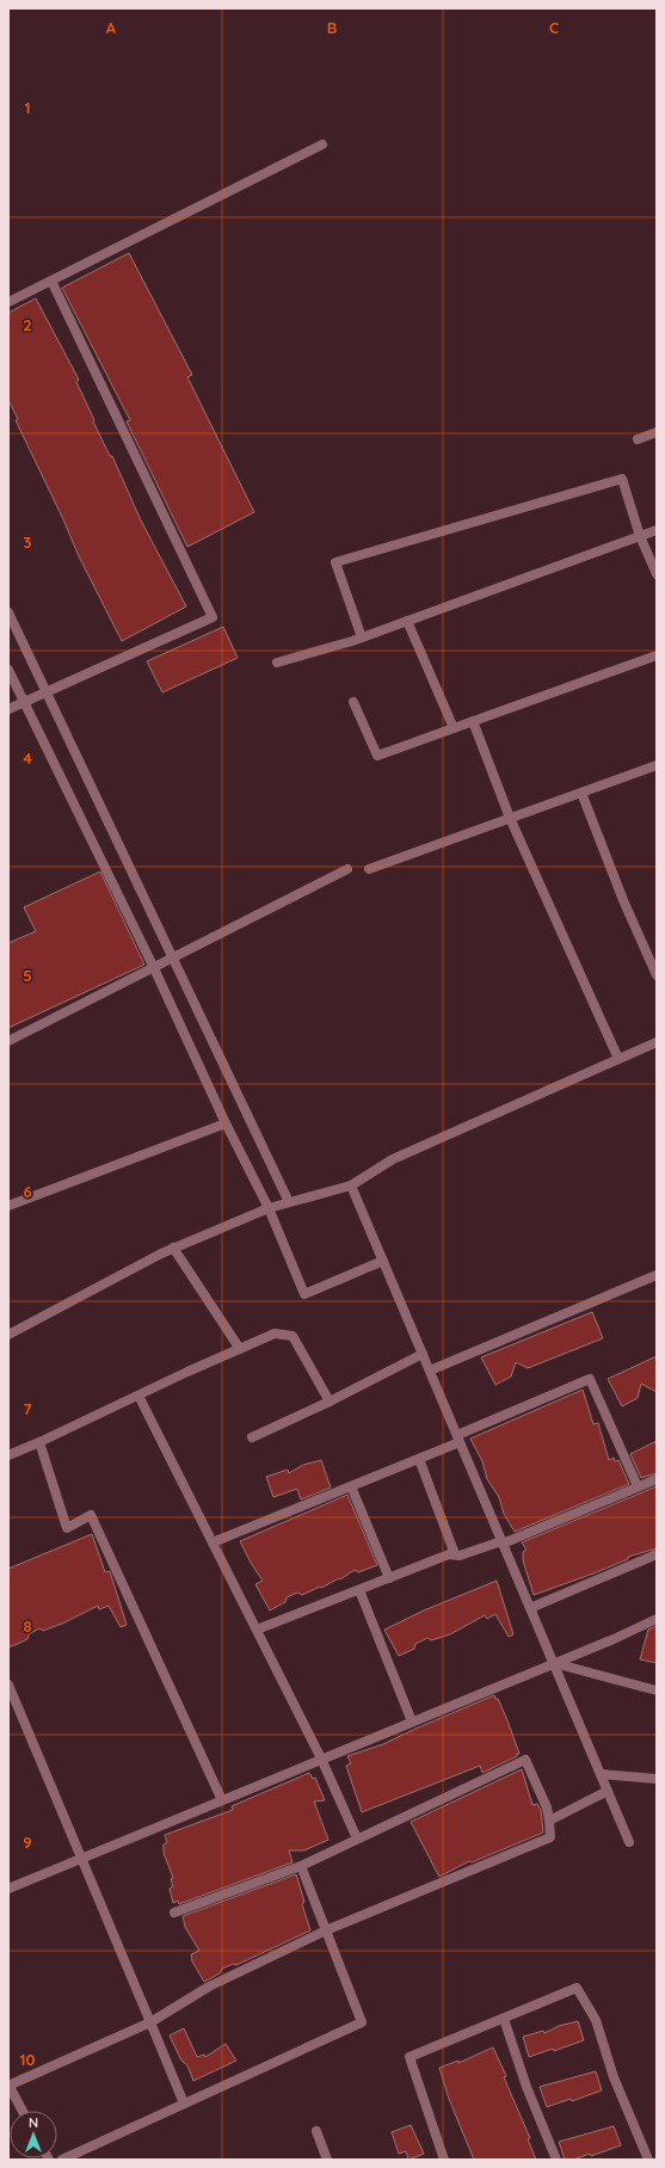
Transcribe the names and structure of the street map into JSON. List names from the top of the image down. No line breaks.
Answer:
{"north":"top","grid":{"columns":["A","B","C"],"rows":["1","2","3","4","5","6","7","8","9","10"]}}
